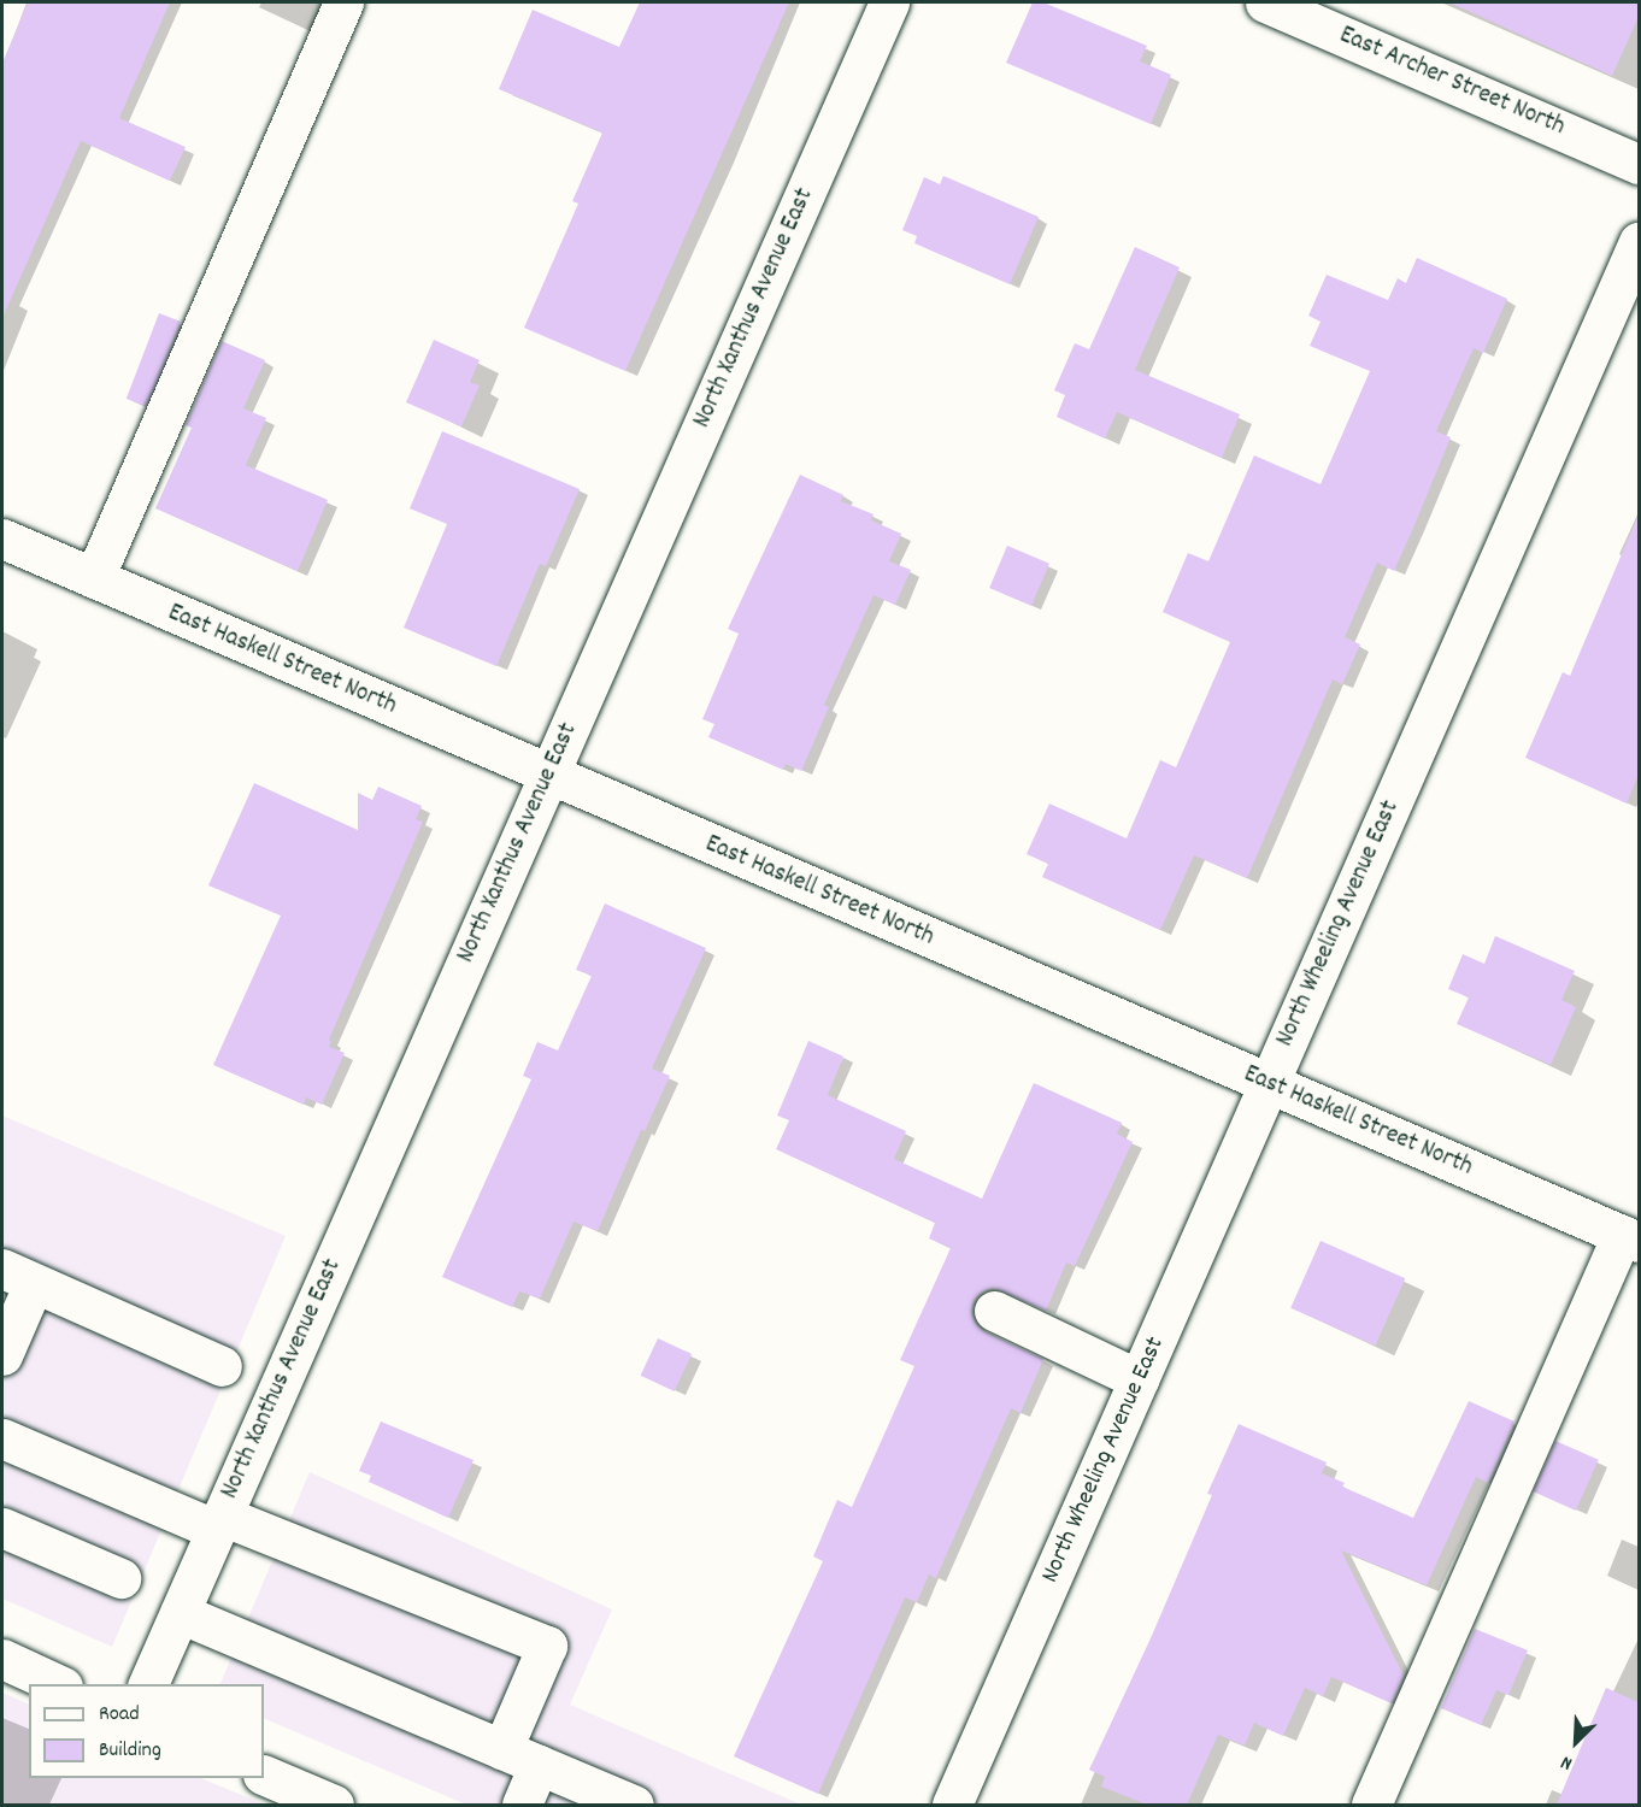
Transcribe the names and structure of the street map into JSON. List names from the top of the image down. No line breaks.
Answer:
{"streets":{"street":["East Archer Street North","North Xanthus Avenue East","East Haskell Street North","North Wheeling Avenue East"]},"crossings":[["North Xanthus Avenue East","East Haskell Street North"],["East Haskell Street North","North Wheeling Avenue East"]],"legend":["Road","Building"],"north":"bottom left"}
